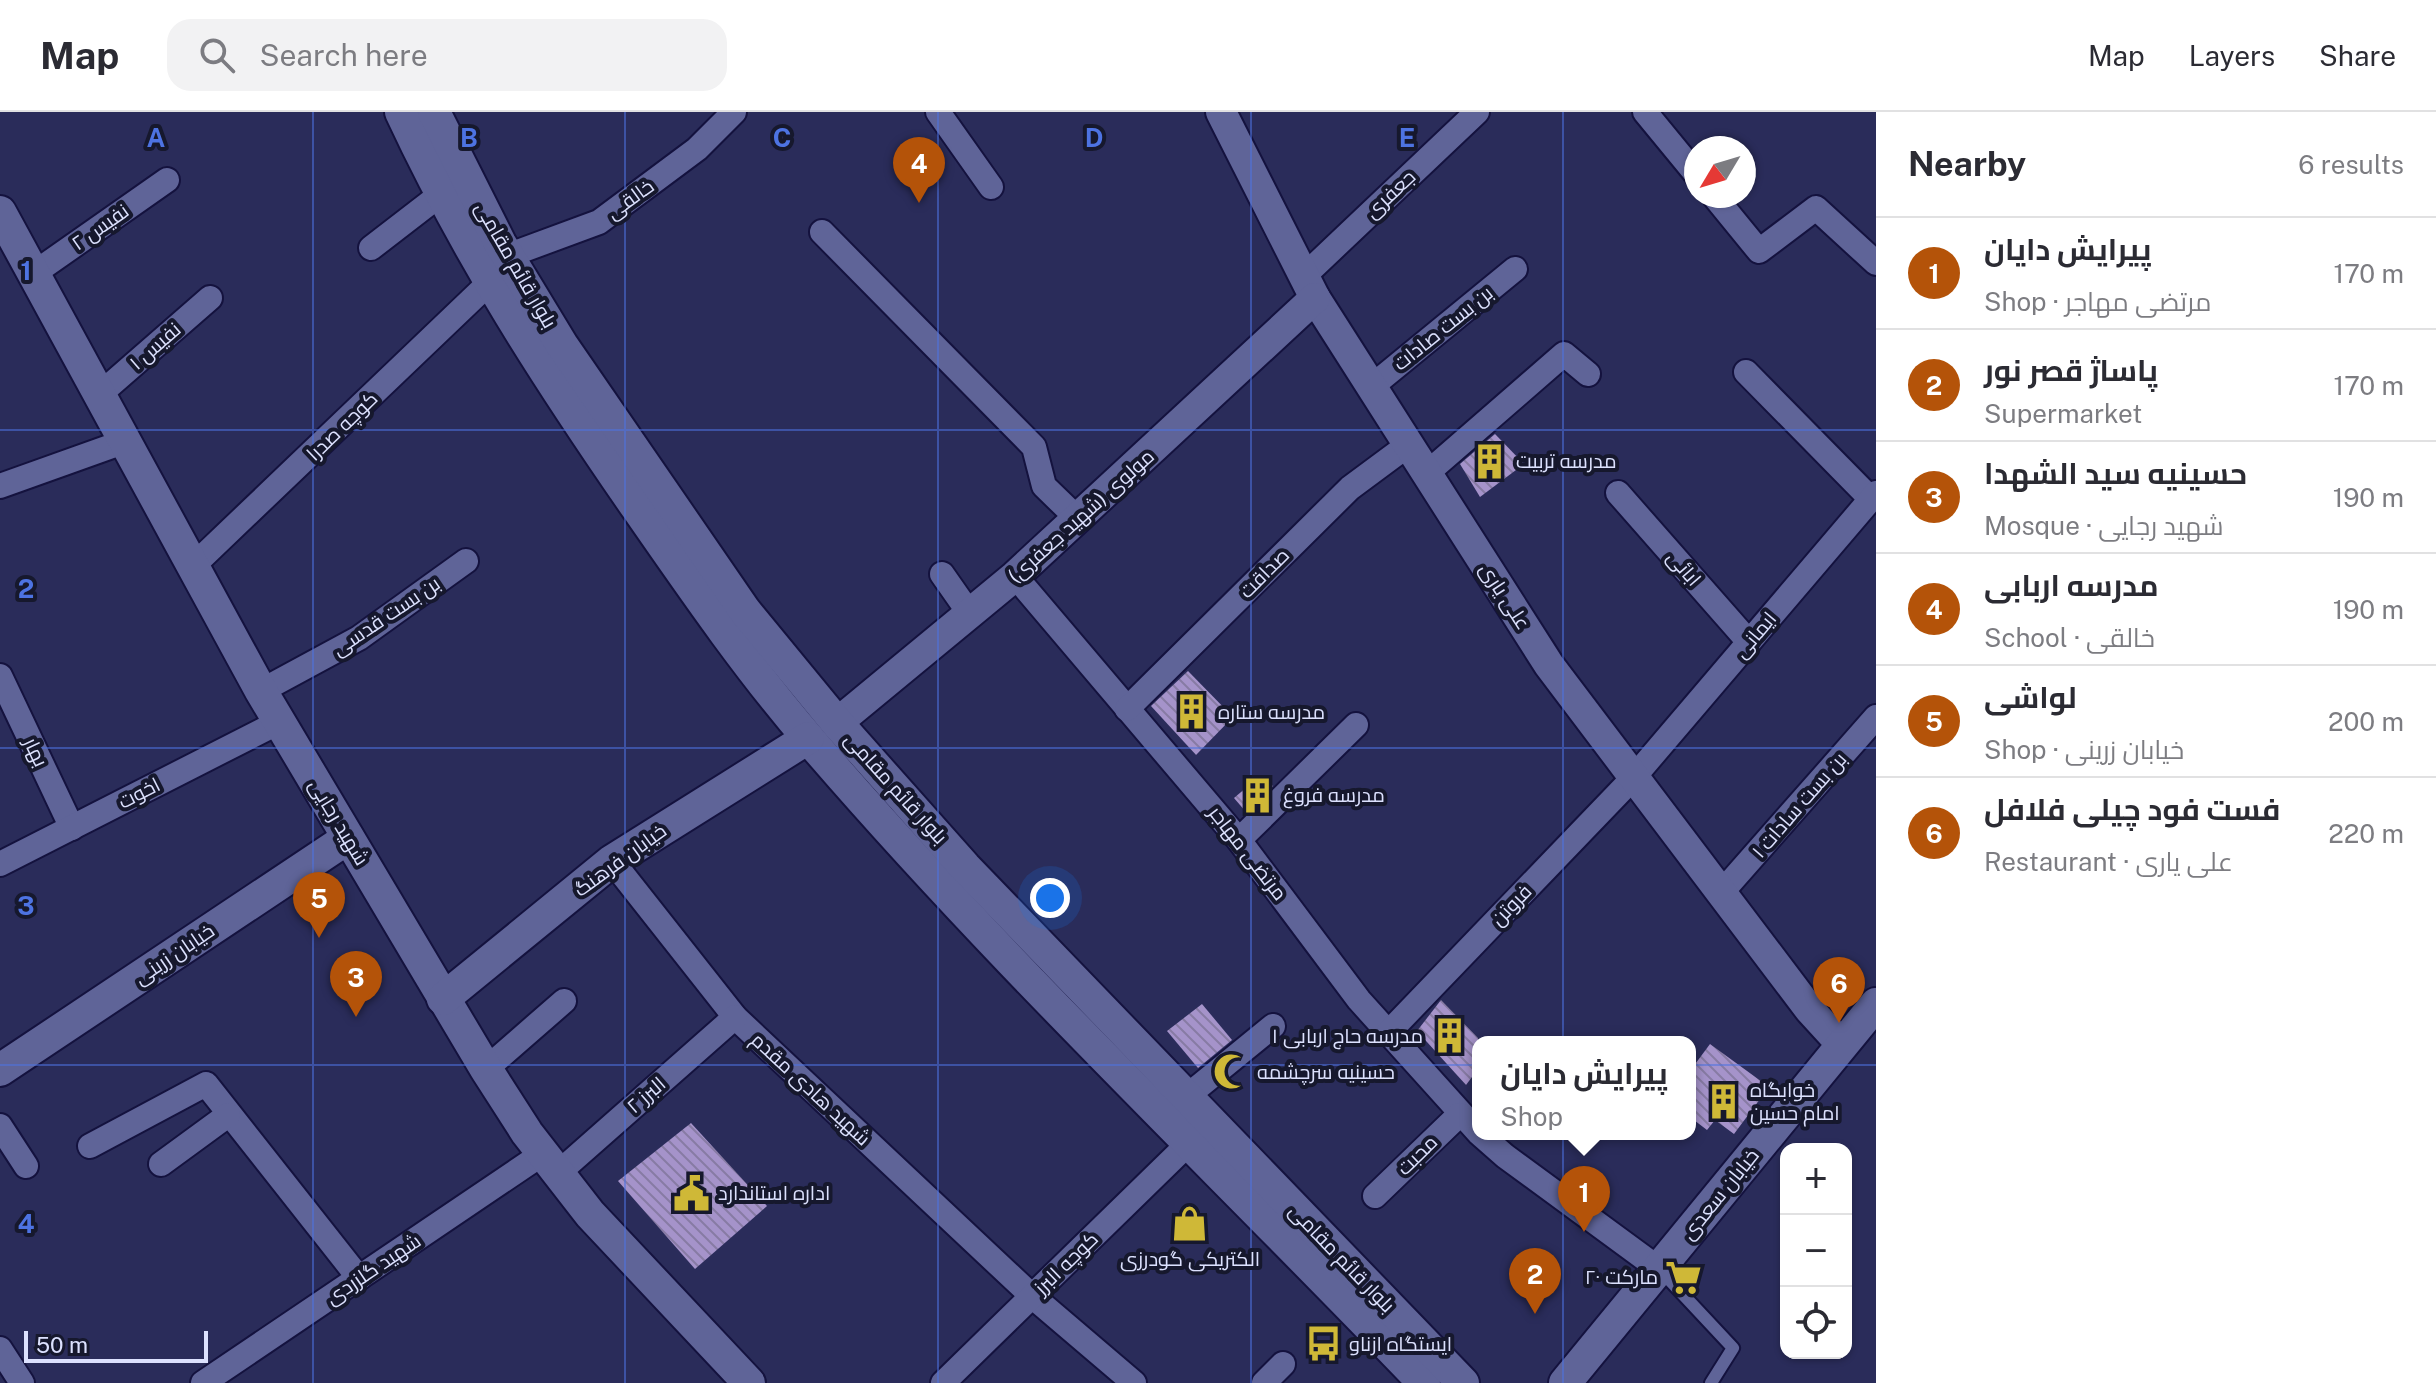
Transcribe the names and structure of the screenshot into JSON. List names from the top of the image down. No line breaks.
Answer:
{"streets":{"main road":["بلوار قائم مقامی","شهید رجایی","خیابان فرهنگ","خیابان زرینی","خیابان سعدی"],"street":["جعفری","خالقی","نفیس ۲","بن بست صادات","نفیس ‍۱","کوچه صدرا","مولوی (شهید جعفری)","ابائی","صداقت","علی یاری","بن بست قدسی","ایمانی","بهار","اخوت","بن بست سادات ۱","مرتضی مهاجر","فروتن","شهید هادی مقدم","البرز ۲","محبت","کوچه البرز","شهید گلزردی"]},"crossings":[["جعفری","مولوی (شهید جعفری)"],["جعفری","علی یاری"],["خالقی","بلوار قائم مقامی"],["نفیس ۲","شهید رجایی"],["بلوار قائم مقامی","کوچه صدرا"],["بلوار قائم مقامی","مولوی (شهید جعفری)"],["بلوار قائم مقامی","خیابان فرهنگ"],["بلوار قائم مقامی","کوچه البرز"],["بن بست صادات","علی یاری"],["نفیس ‍۱","شهید رجایی"],["کوچه صدرا","شهید رجایی"],["مولوی (شهید جعفری)","علی یاری"],["مولوی (شهید جعفری)","مرتضی مهاجر"],["ابائی","ایمانی"],["صداقت","علی یاری"],["صداقت","مرتضی مهاجر"],["علی یاری","ایمانی"],["علی یاری","بن بست سادات ۱"],["علی یاری","فروتن"],["علی یاری","خیابان سعدی"],["بن بست قدسی","شهید رجایی"],["ایمانی","فروتن"],["بهار","اخوت"],["اخوت","شهید رجایی"],["شهید رجایی","خیابان فرهنگ"],["شهید رجایی","خیابان زرینی"],["شهید رجایی","البرز ۲"],["شهید رجایی","شهید گلزردی"],["مرتضی مهاجر","فروتن"],["مرتضی مهاجر","محبت"],["مرتضی مهاجر","خیابان سعدی"],["خیابان فرهنگ","شهید هادی مقدم"],["شهید هادی مقدم","البرز ۲"],["شهید هادی مقدم","کوچه البرز"],["البرز ۲","شهید گلزردی"]],"places":{"building":["مدرسه تربیت","مدرسه ستاره","مدرسه فروغ","مدرسه حاج اربابی ۱","خوابگاه امام حسین"],"mosque":["حسینیه سرچشمه"],"public building":["اداره استاندارد"],"shop":["الکتریکی گودرزی"],"supermarket":["مارکت ۲۰"],"bus stop":["ایستگاه ازناو"]},"scale_bar":"50 m","north":"bottom left","page":{"header":"Map","search":"Search here","nav":["Map","Layers","Share"],"heading":["Nearby","6 results"],"pins":["4","5","3","6","1","2"],"list":[{"mark":"1","name":"پیرایش دایان","note":"Shop · مرتضی مهاجر","value":"170 m"},{"mark":"2","name":"پاساژ قصر نور","note":"Supermarket","value":"170 m"},{"mark":"3","name":"حسینیه سید الشهدا","note":"Mosque · شهید رجایی","value":"190 m"},{"mark":"4","name":"مدرسه اربابی","note":"School · خالقی","value":"190 m"},{"mark":"5","name":"لواشی","note":"Shop · خیابان زرینی","value":"200 m"},{"mark":"6","name":"فست فود چیلی فلافل","note":"Restaurant · علی یاری","value":"220 m"}],"popup":["پیرایش دایان","Shop"],"map_buttons":["+","−"],"scale":"50 m"},"grid":{"columns":["A","B","C","D","E"],"rows":["1","2","3","4"]}}
